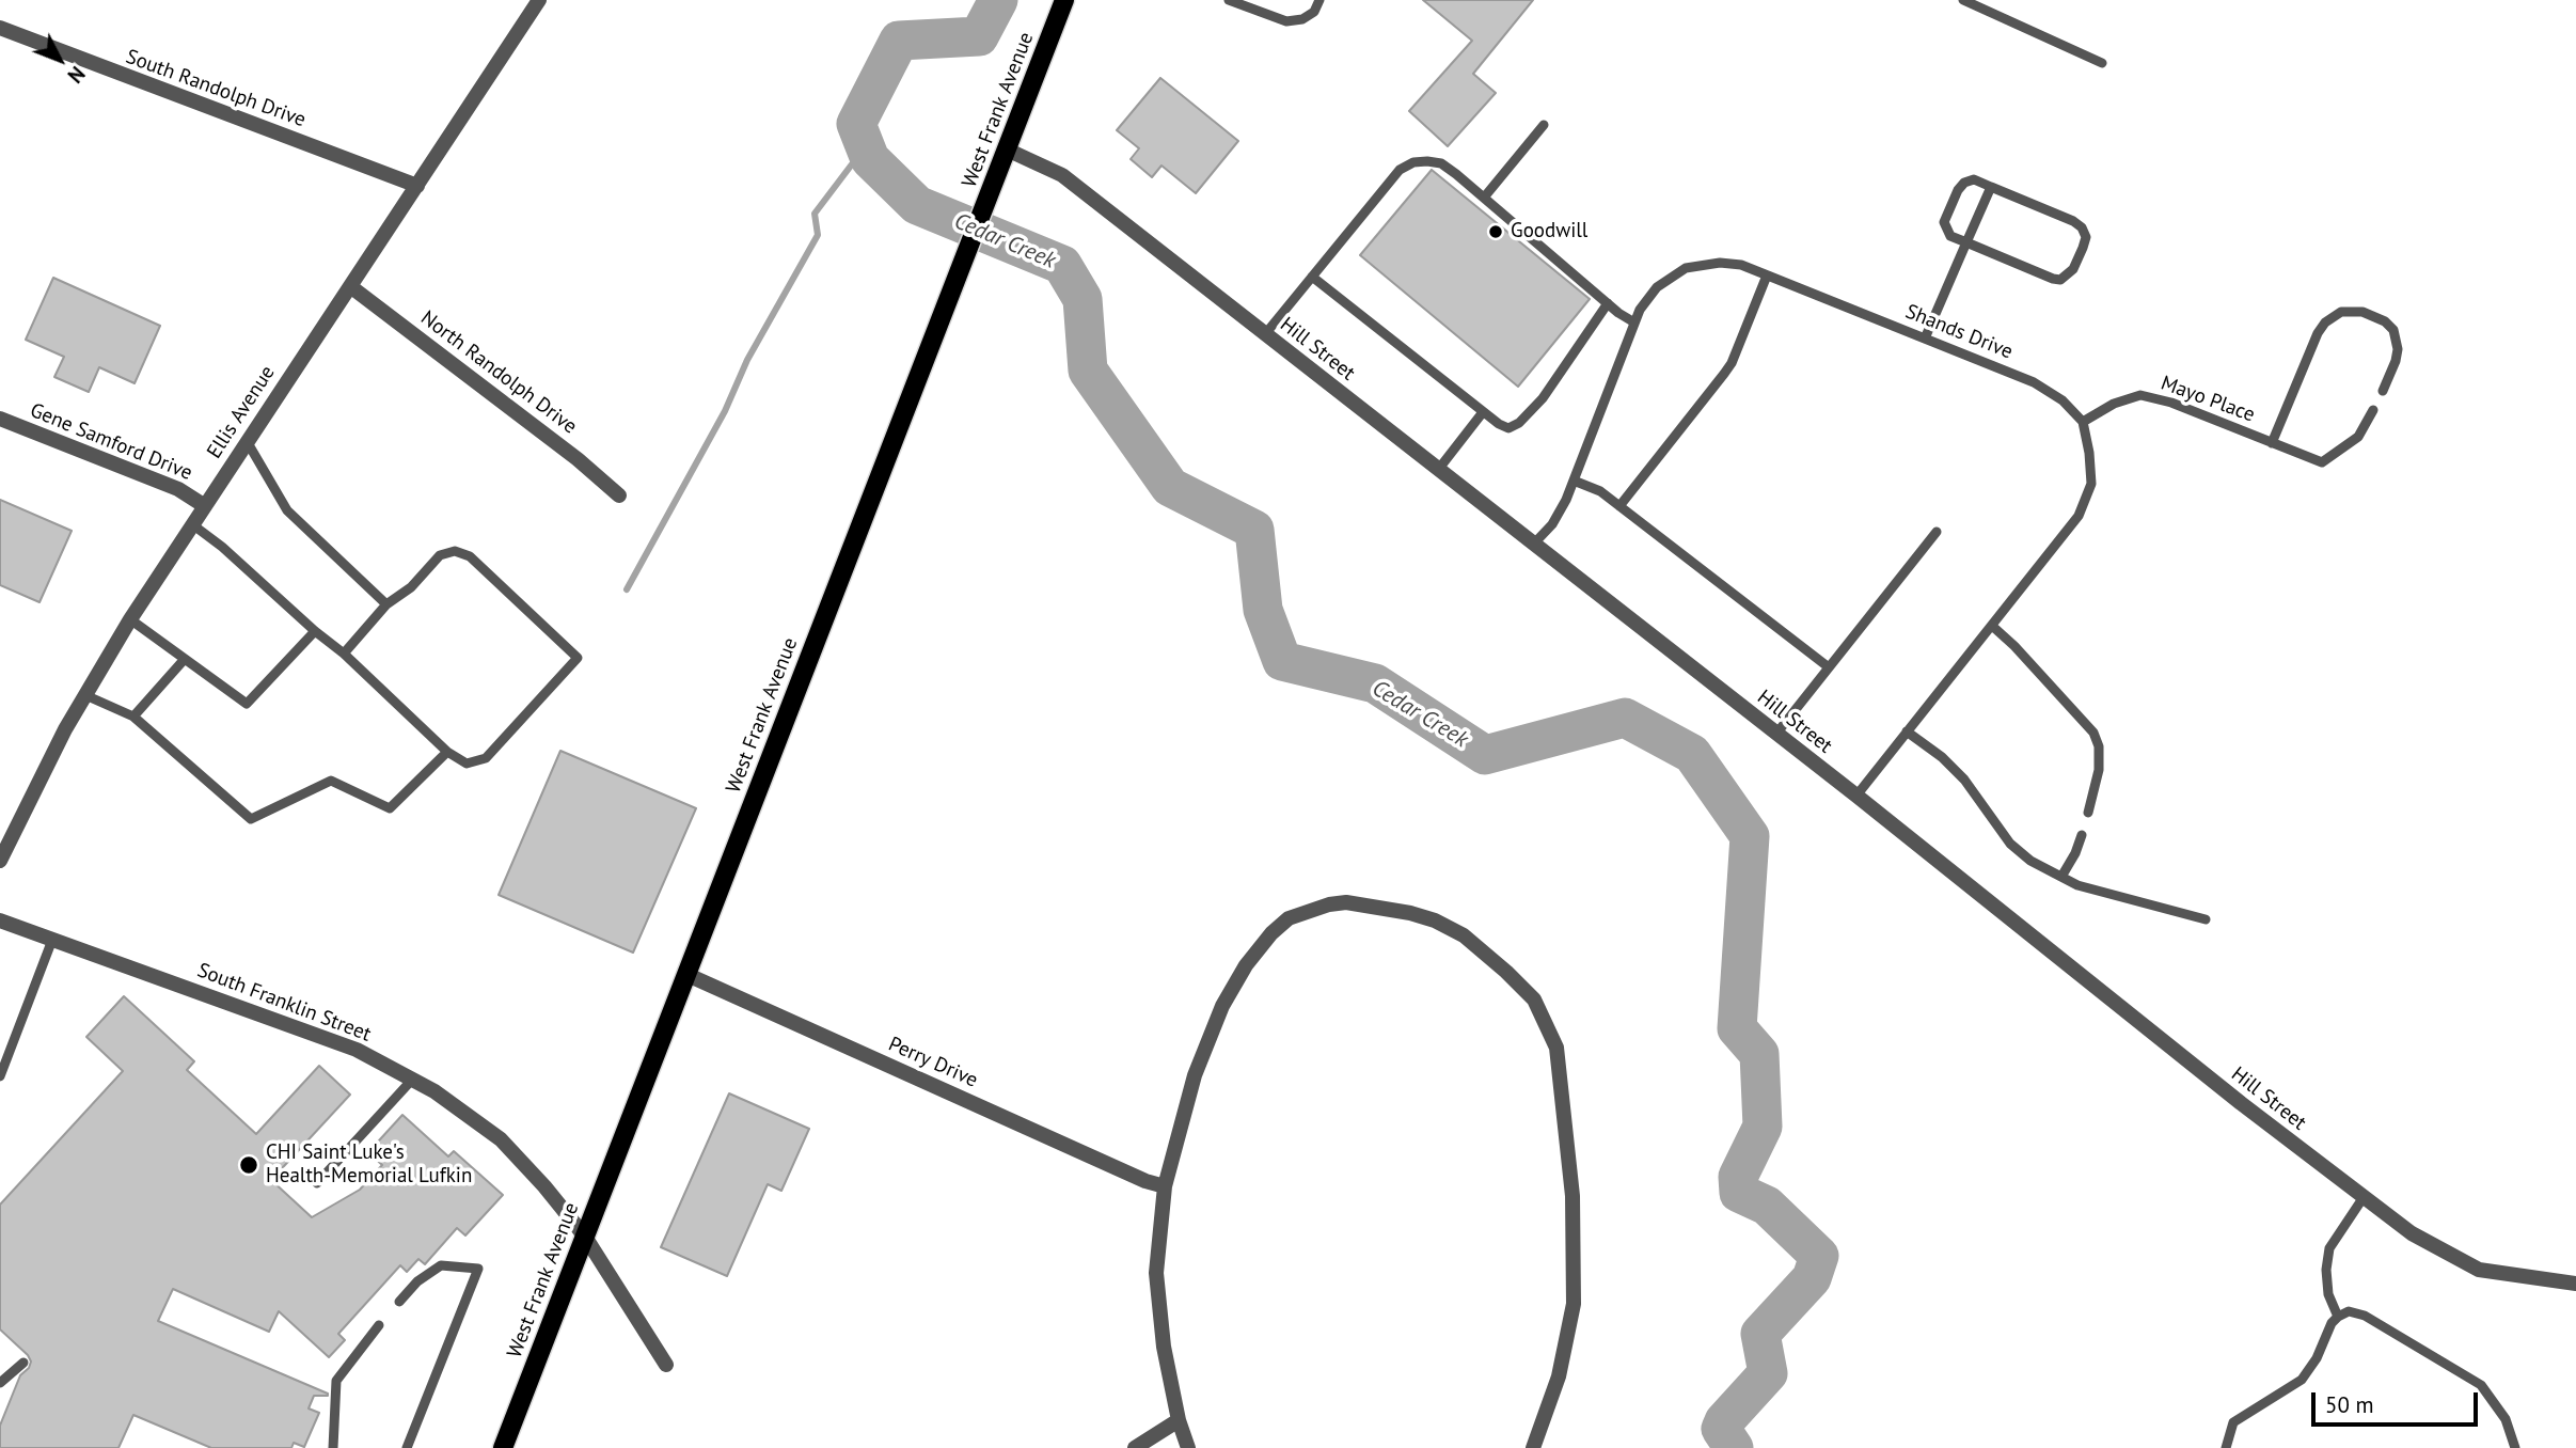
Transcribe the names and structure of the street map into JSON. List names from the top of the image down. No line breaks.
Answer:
{"streets":{"main road":["West Frank Avenue"],"street":["South Randolph Drive","Hill Street","North Randolph Drive","Ellis Avenue","Gene Samford Drive","South Franklin Street","Perry Drive"],"lane":["Shands Drive","Mayo Place"]},"crossings":[["South Randolph Drive","Ellis Avenue"],["West Frank Avenue","Hill Street"],["West Frank Avenue","South Franklin Street"],["West Frank Avenue","Perry Drive"],["Shands Drive","Hill Street"],["Shands Drive","Mayo Place"],["North Randolph Drive","Ellis Avenue"],["Ellis Avenue","Gene Samford Drive"]],"water":["Cedar Creek"],"places":["Goodwill","CHI Saint Luke's Health-Memorial Lufkin"],"scale_bar":"50 m","north":"bottom right"}
